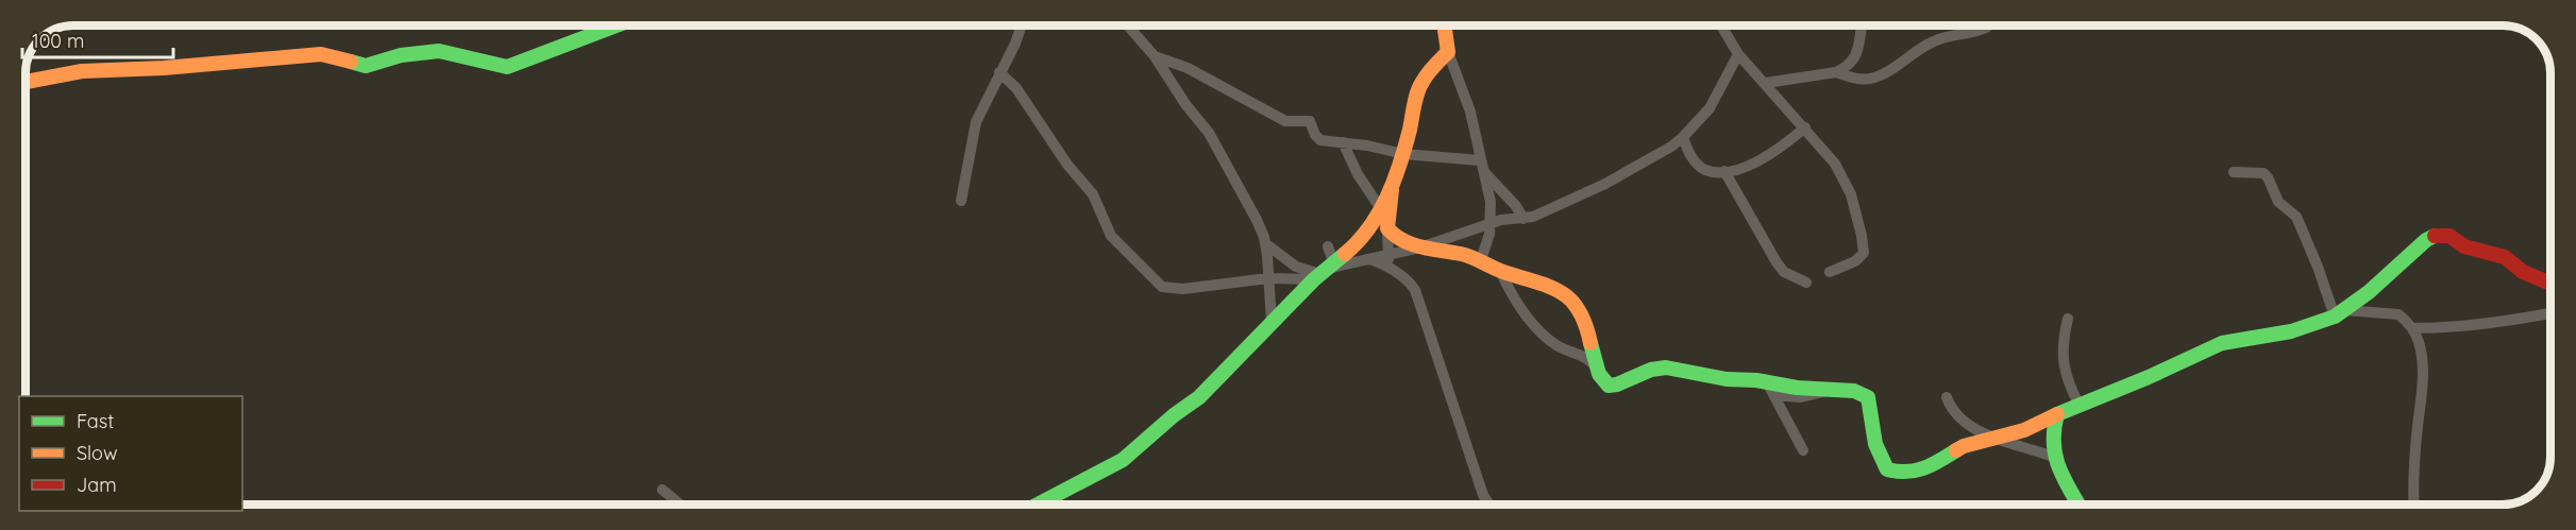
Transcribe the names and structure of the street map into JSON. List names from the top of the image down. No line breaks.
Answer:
{"legend":["Fast","Slow","Jam"],"scale_bar":"100 m"}
